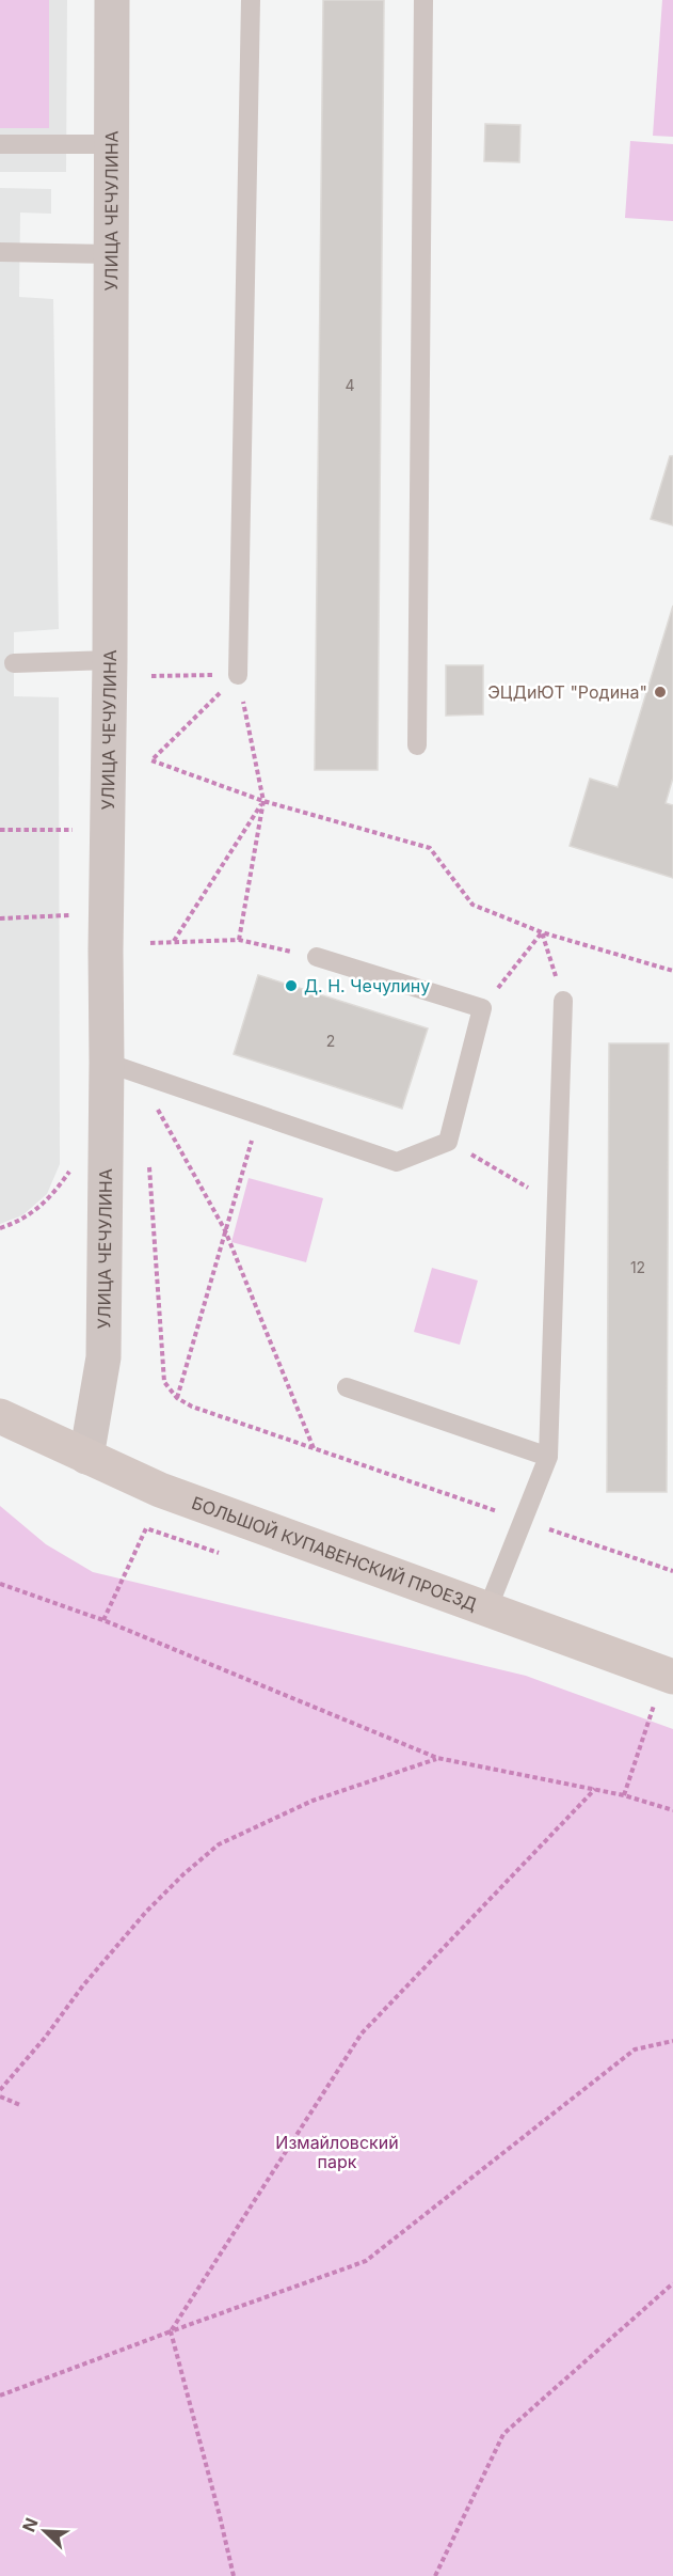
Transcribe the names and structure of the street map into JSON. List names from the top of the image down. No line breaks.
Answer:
{"streets":{"main road":["БОЛЬШОЙ КУПАВЕНСКИЙ ПРОЕЗД"],"street":["УЛИЦА ЧЕЧУЛИНА"]},"crossings":[["УЛИЦА ЧЕЧУЛИНА","БОЛЬШОЙ КУПАВЕНСКИЙ ПРОЕЗД"]],"parks":["Измайловский парк"],"places":["ЭЦДиЮТ \"Родина\"","Д. Н. Чечулину"],"house_numbers":["4","2","12"],"north":"top left"}
